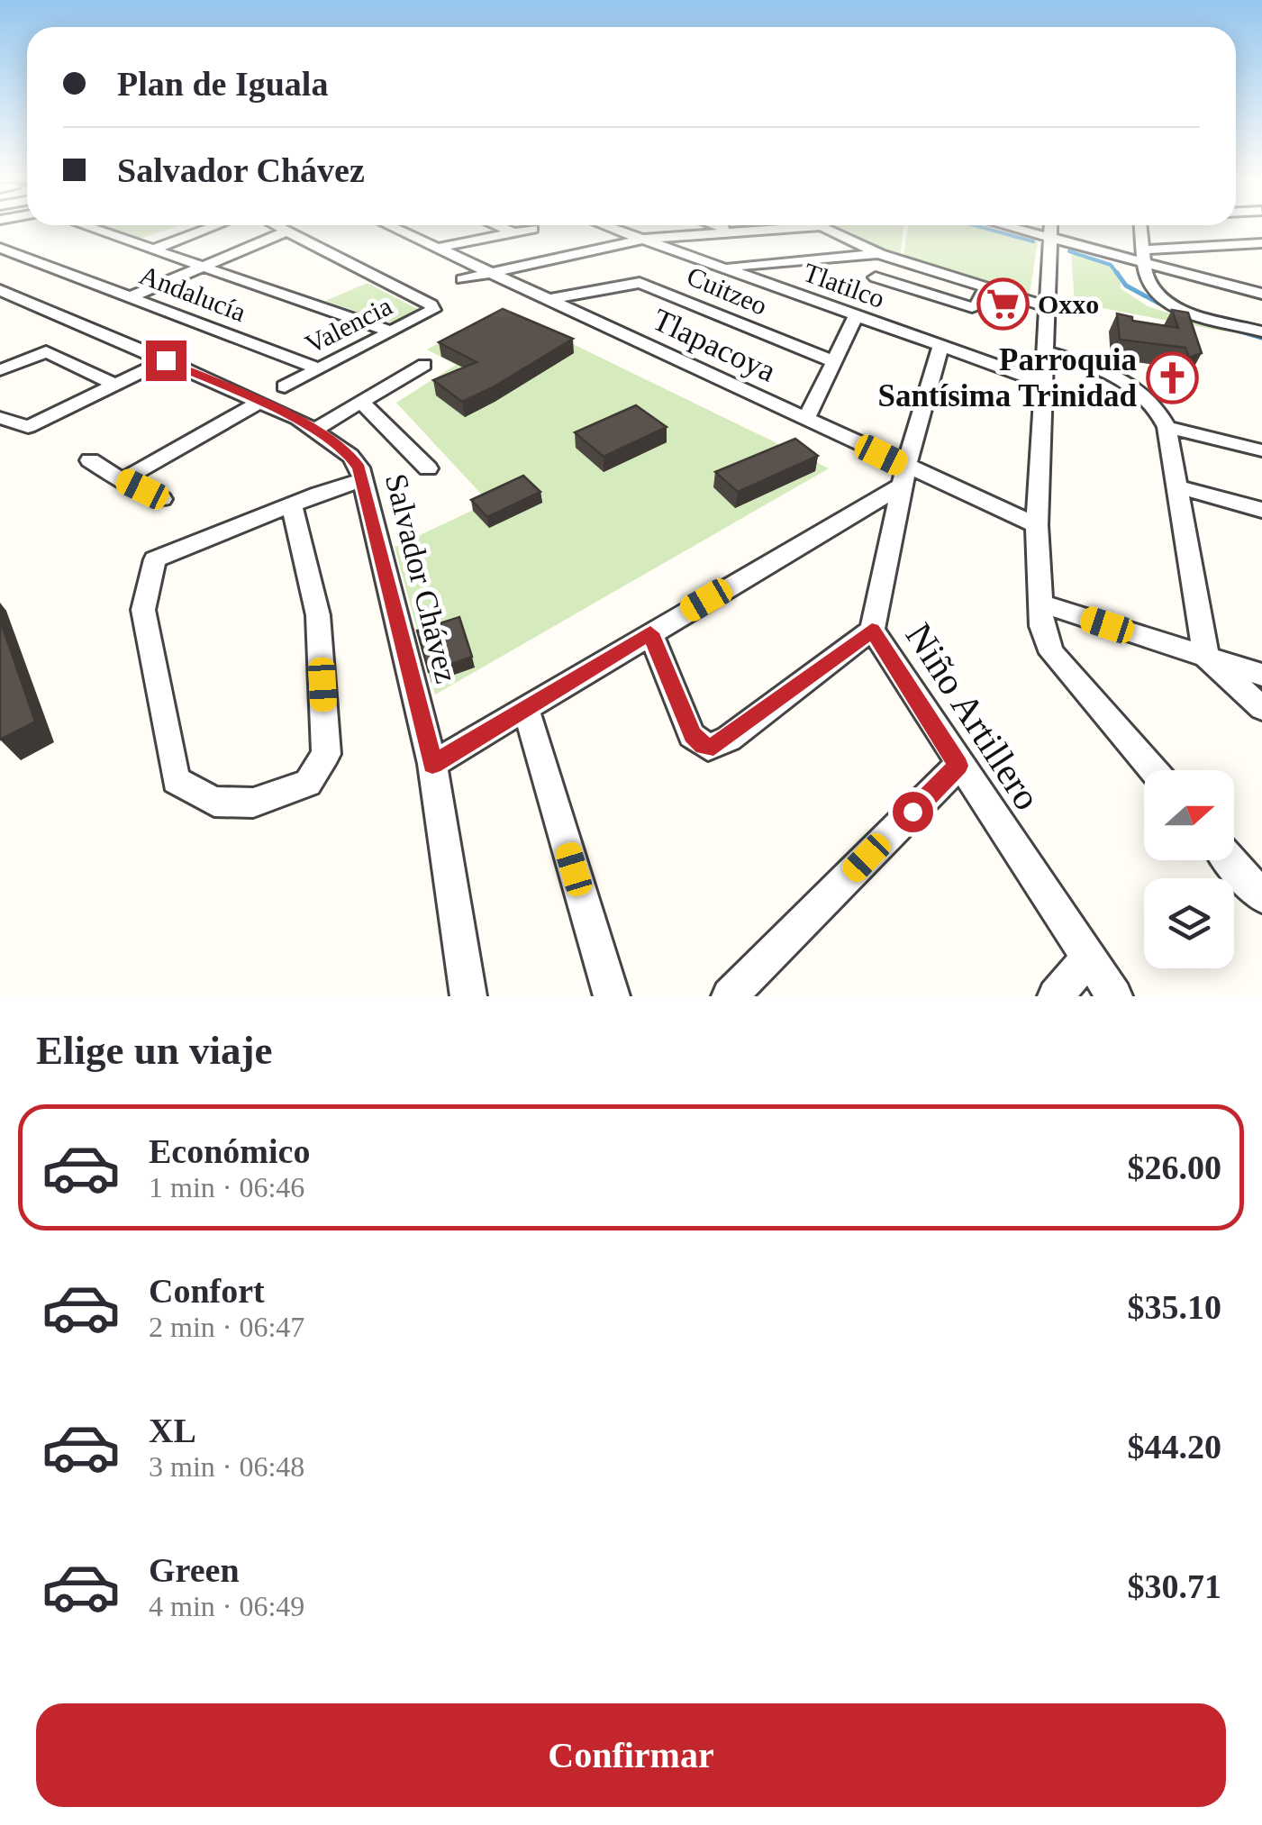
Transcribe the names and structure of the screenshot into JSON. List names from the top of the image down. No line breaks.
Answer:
{"streets":{"street":["Tlatilco","Cuitzeo","Andalucía","Valencia","Tlapacoya","Salvador Chávez","Niño Artillero"]},"crossings":[["Tlatilco","Niño Artillero"],["Cuitzeo","Tlapacoya"],["Andalucía","Valencia"],["Tlapacoya","Niño Artillero"]],"places":{"supermarket":["Oxxo"],"church":["Parroquia Santísima Trinidad"]},"north":"right","page":{"banner":["Plan de Iguala","Salvador Chávez"],"heading":"Elige un viaje","list":[{"name":"Económico","note":"1 min · 06:46","value":"$26.00"},{"name":"Confort","note":"2 min · 06:47","value":"$35.10"},{"name":"XL","note":"3 min · 06:48","value":"$44.20"},{"name":"Green","note":"4 min · 06:49","value":"$30.71"}],"buttons":"Confirmar"}}
